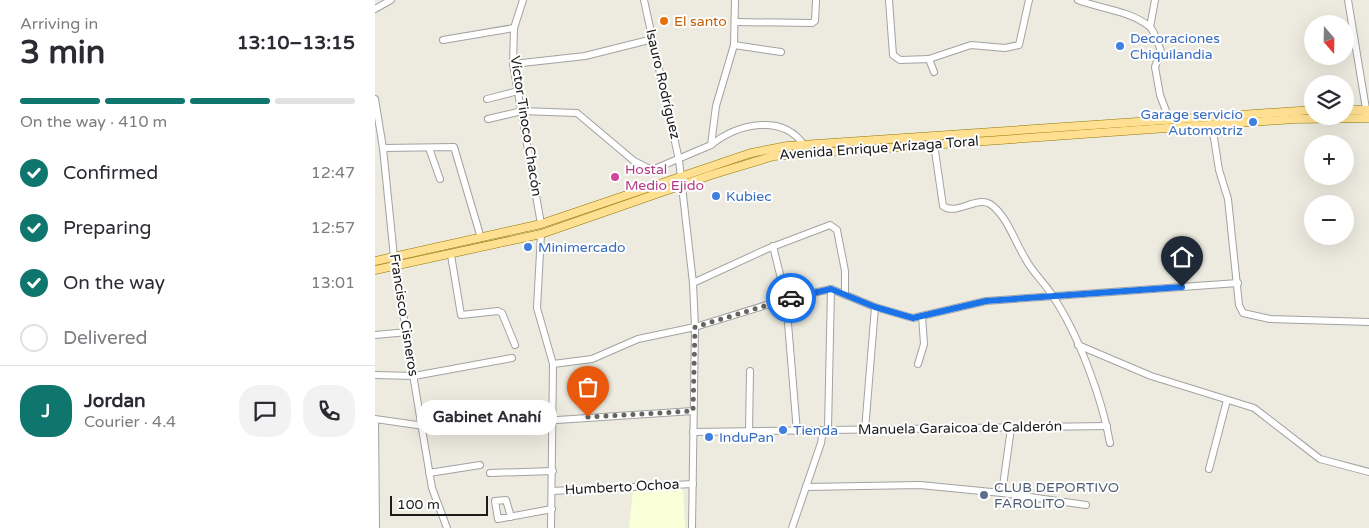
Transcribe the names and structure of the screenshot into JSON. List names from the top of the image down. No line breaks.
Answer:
{"streets":{"main road":["Avenida Enrique Arízaga Toral"],"street":["Isauro Rodríguez","Víctor Tinoco Chacón","Francisco Cisneros","Manuela Garaicoa de Calderón","Humberto Ochoa"]},"crossings":[["Isauro Rodríguez","Avenida Enrique Arízaga Toral"],["Isauro Rodríguez","Manuela Garaicoa de Calderón"],["Isauro Rodríguez","Humberto Ochoa"],["Víctor Tinoco Chacón","Avenida Enrique Arízaga Toral"],["Avenida Enrique Arízaga Toral","Francisco Cisneros"]],"places":["El santo","Decoraciones Chiquilandia","Garage servicio Automotriz","Hostal Medio Ejido","Kubiec","Minimercado","Gabinet Anahí","Tienda","InduPan","CLUB DEPORTIVO FAROLITO"],"scale_bar":"100 m","north":"bottom","page":{"heading":["3 min","Arriving in","13:10–13:15"],"panel":["Jordan","Courier · 4.4"],"map_buttons":["+","−"],"bar":"On the way · 410 m","list":[["Confirmed","12:47"],["Preparing","12:57"],["On the way","13:01"],"Delivered"],"round":"J","bubble":"Gabinet Anahí","scale":"100 m"}}
